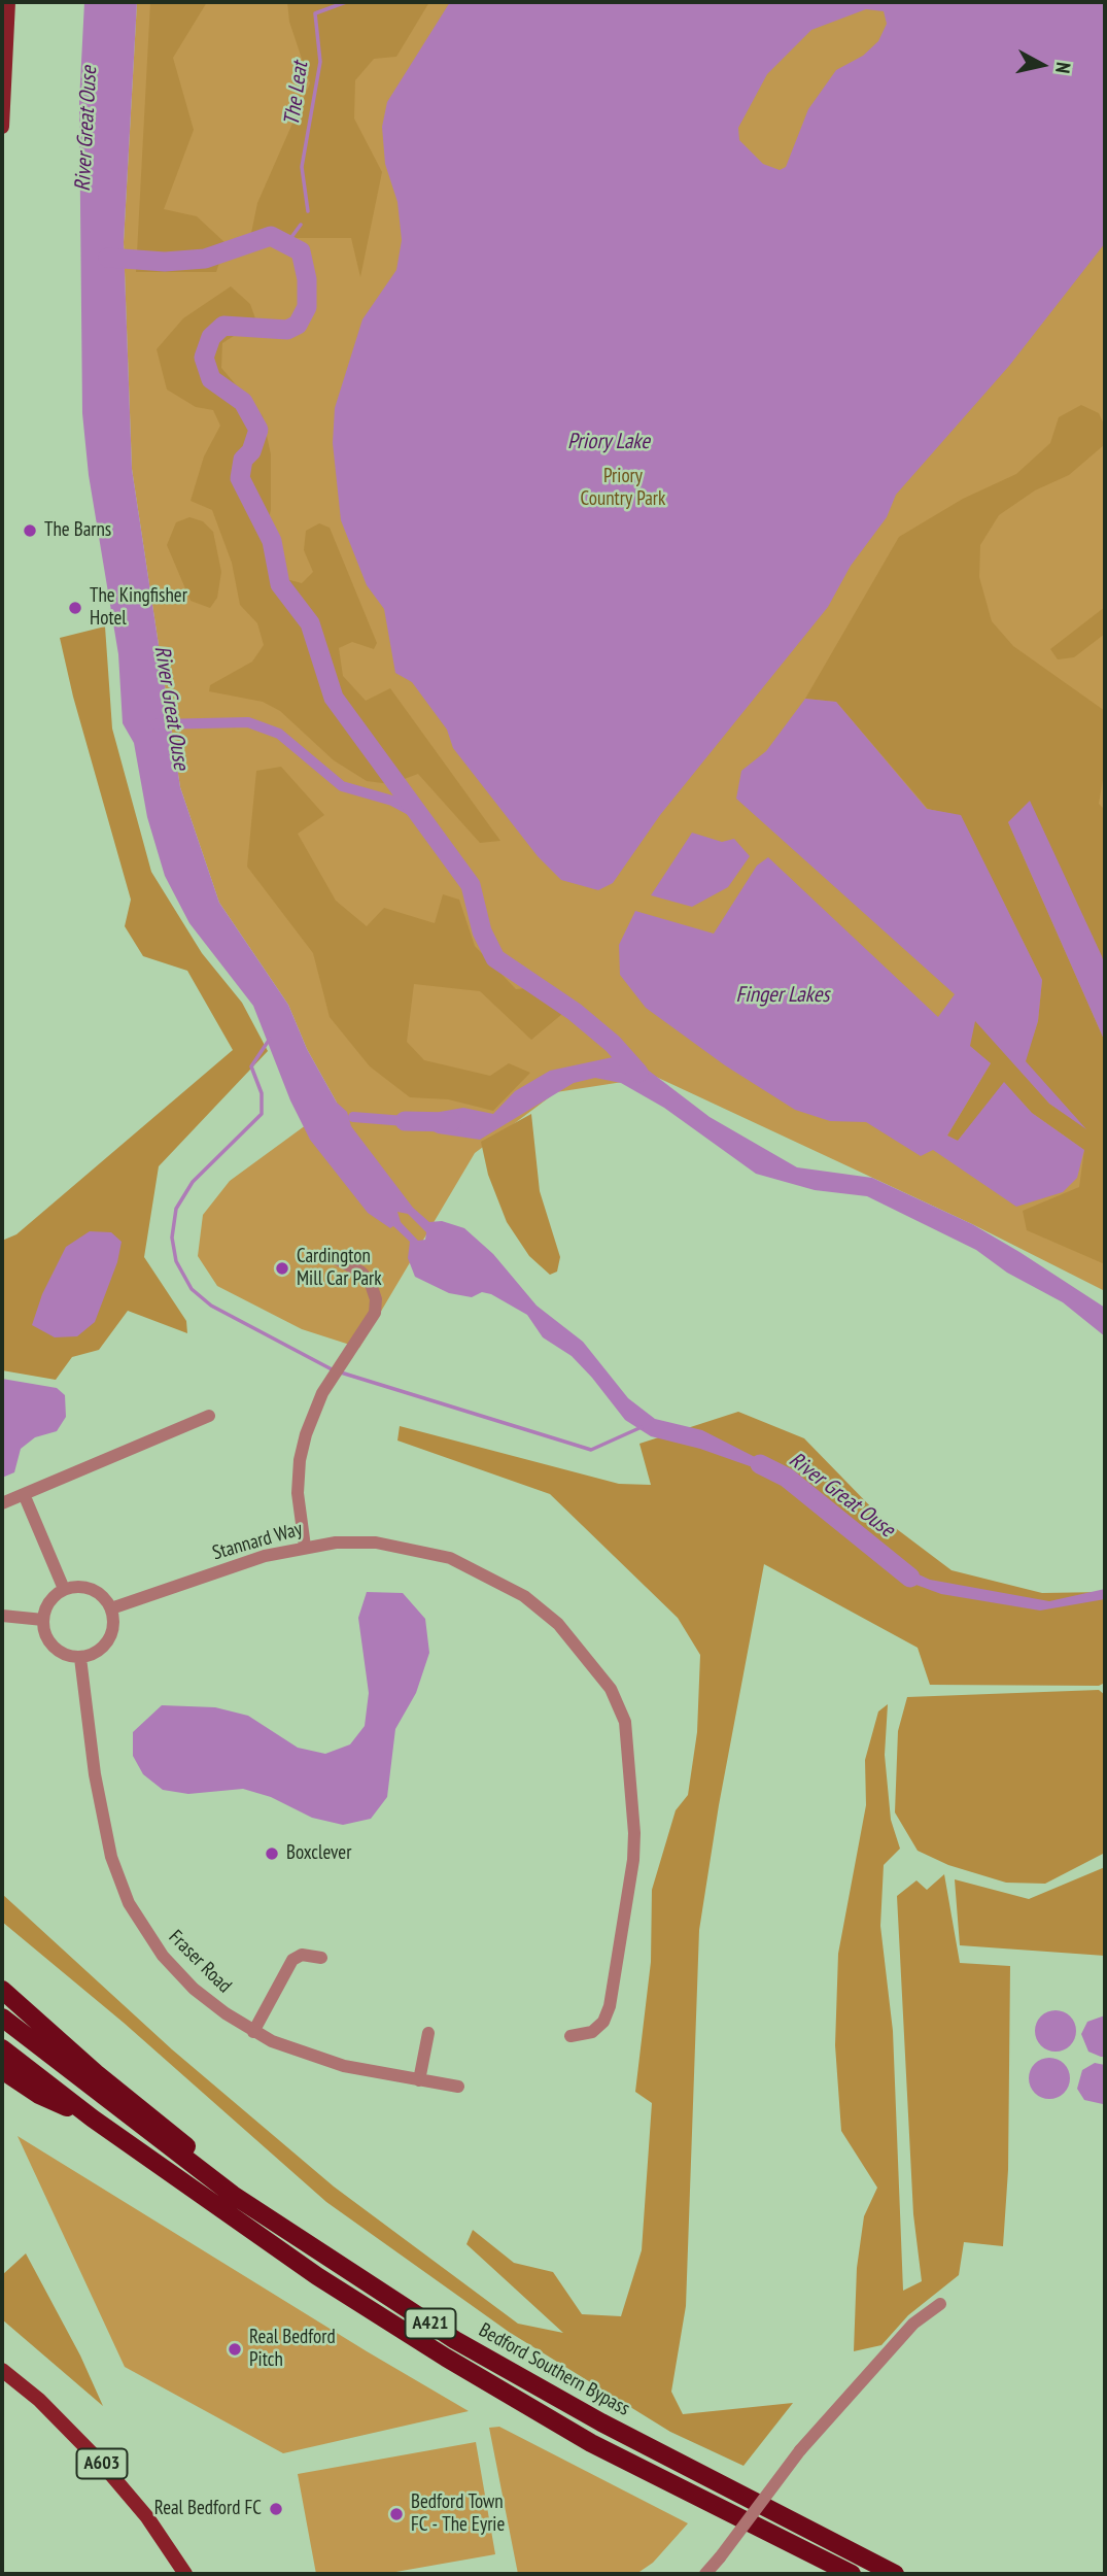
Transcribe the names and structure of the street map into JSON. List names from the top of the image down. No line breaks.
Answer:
{"streets":{"highway":["A421","Bedford Southern Bypass"],"main road":["A603"],"street":["Stannard Way","Fraser Road"]},"crossings":[["Stannard Way","Fraser Road"]],"water":["The Leat","River Great Ouse","Priory Lake","Finger Lakes"],"parks":["Priory Country Park"],"places":["The Barns","The Kingfisher Hotel","Cardington Mill Car Park","Boxclever","Real Bedford Pitch","Real Bedford FC","Bedford Town FC - The Eyrie"],"north":"right"}
